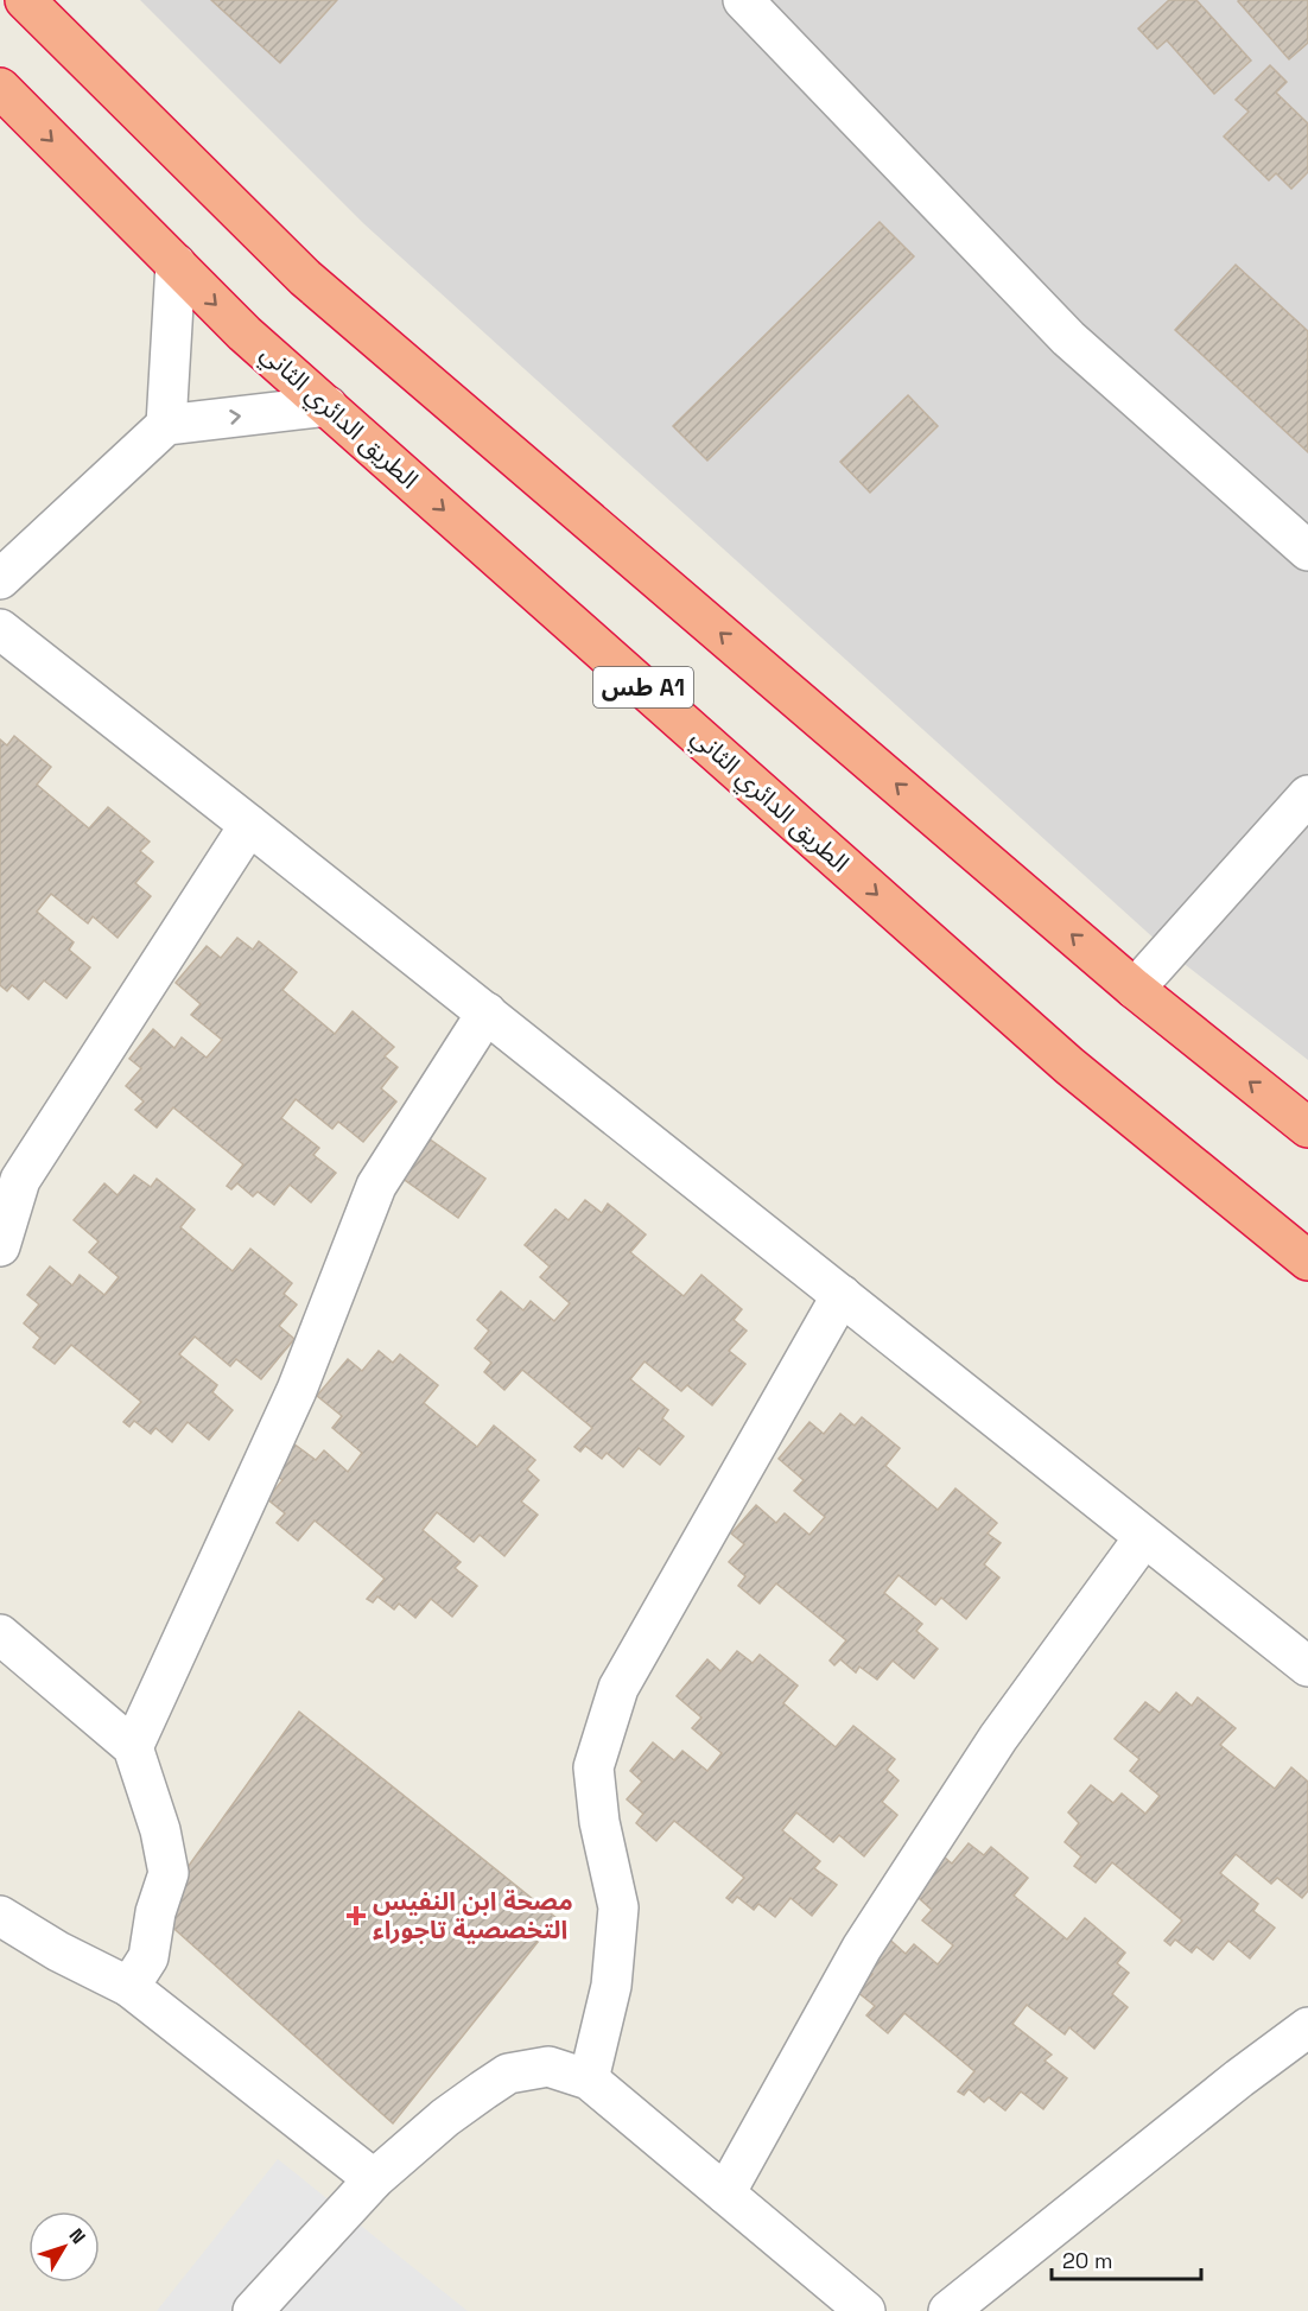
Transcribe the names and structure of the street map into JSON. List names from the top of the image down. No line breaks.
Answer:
{"streets":{"highway":["الطريق الدائري الثاني","طس A1"]},"places":{"health":["مصحة ابن النفيس التخصصية تاجوراء"]},"scale_bar":"20 m","north":"top right"}
